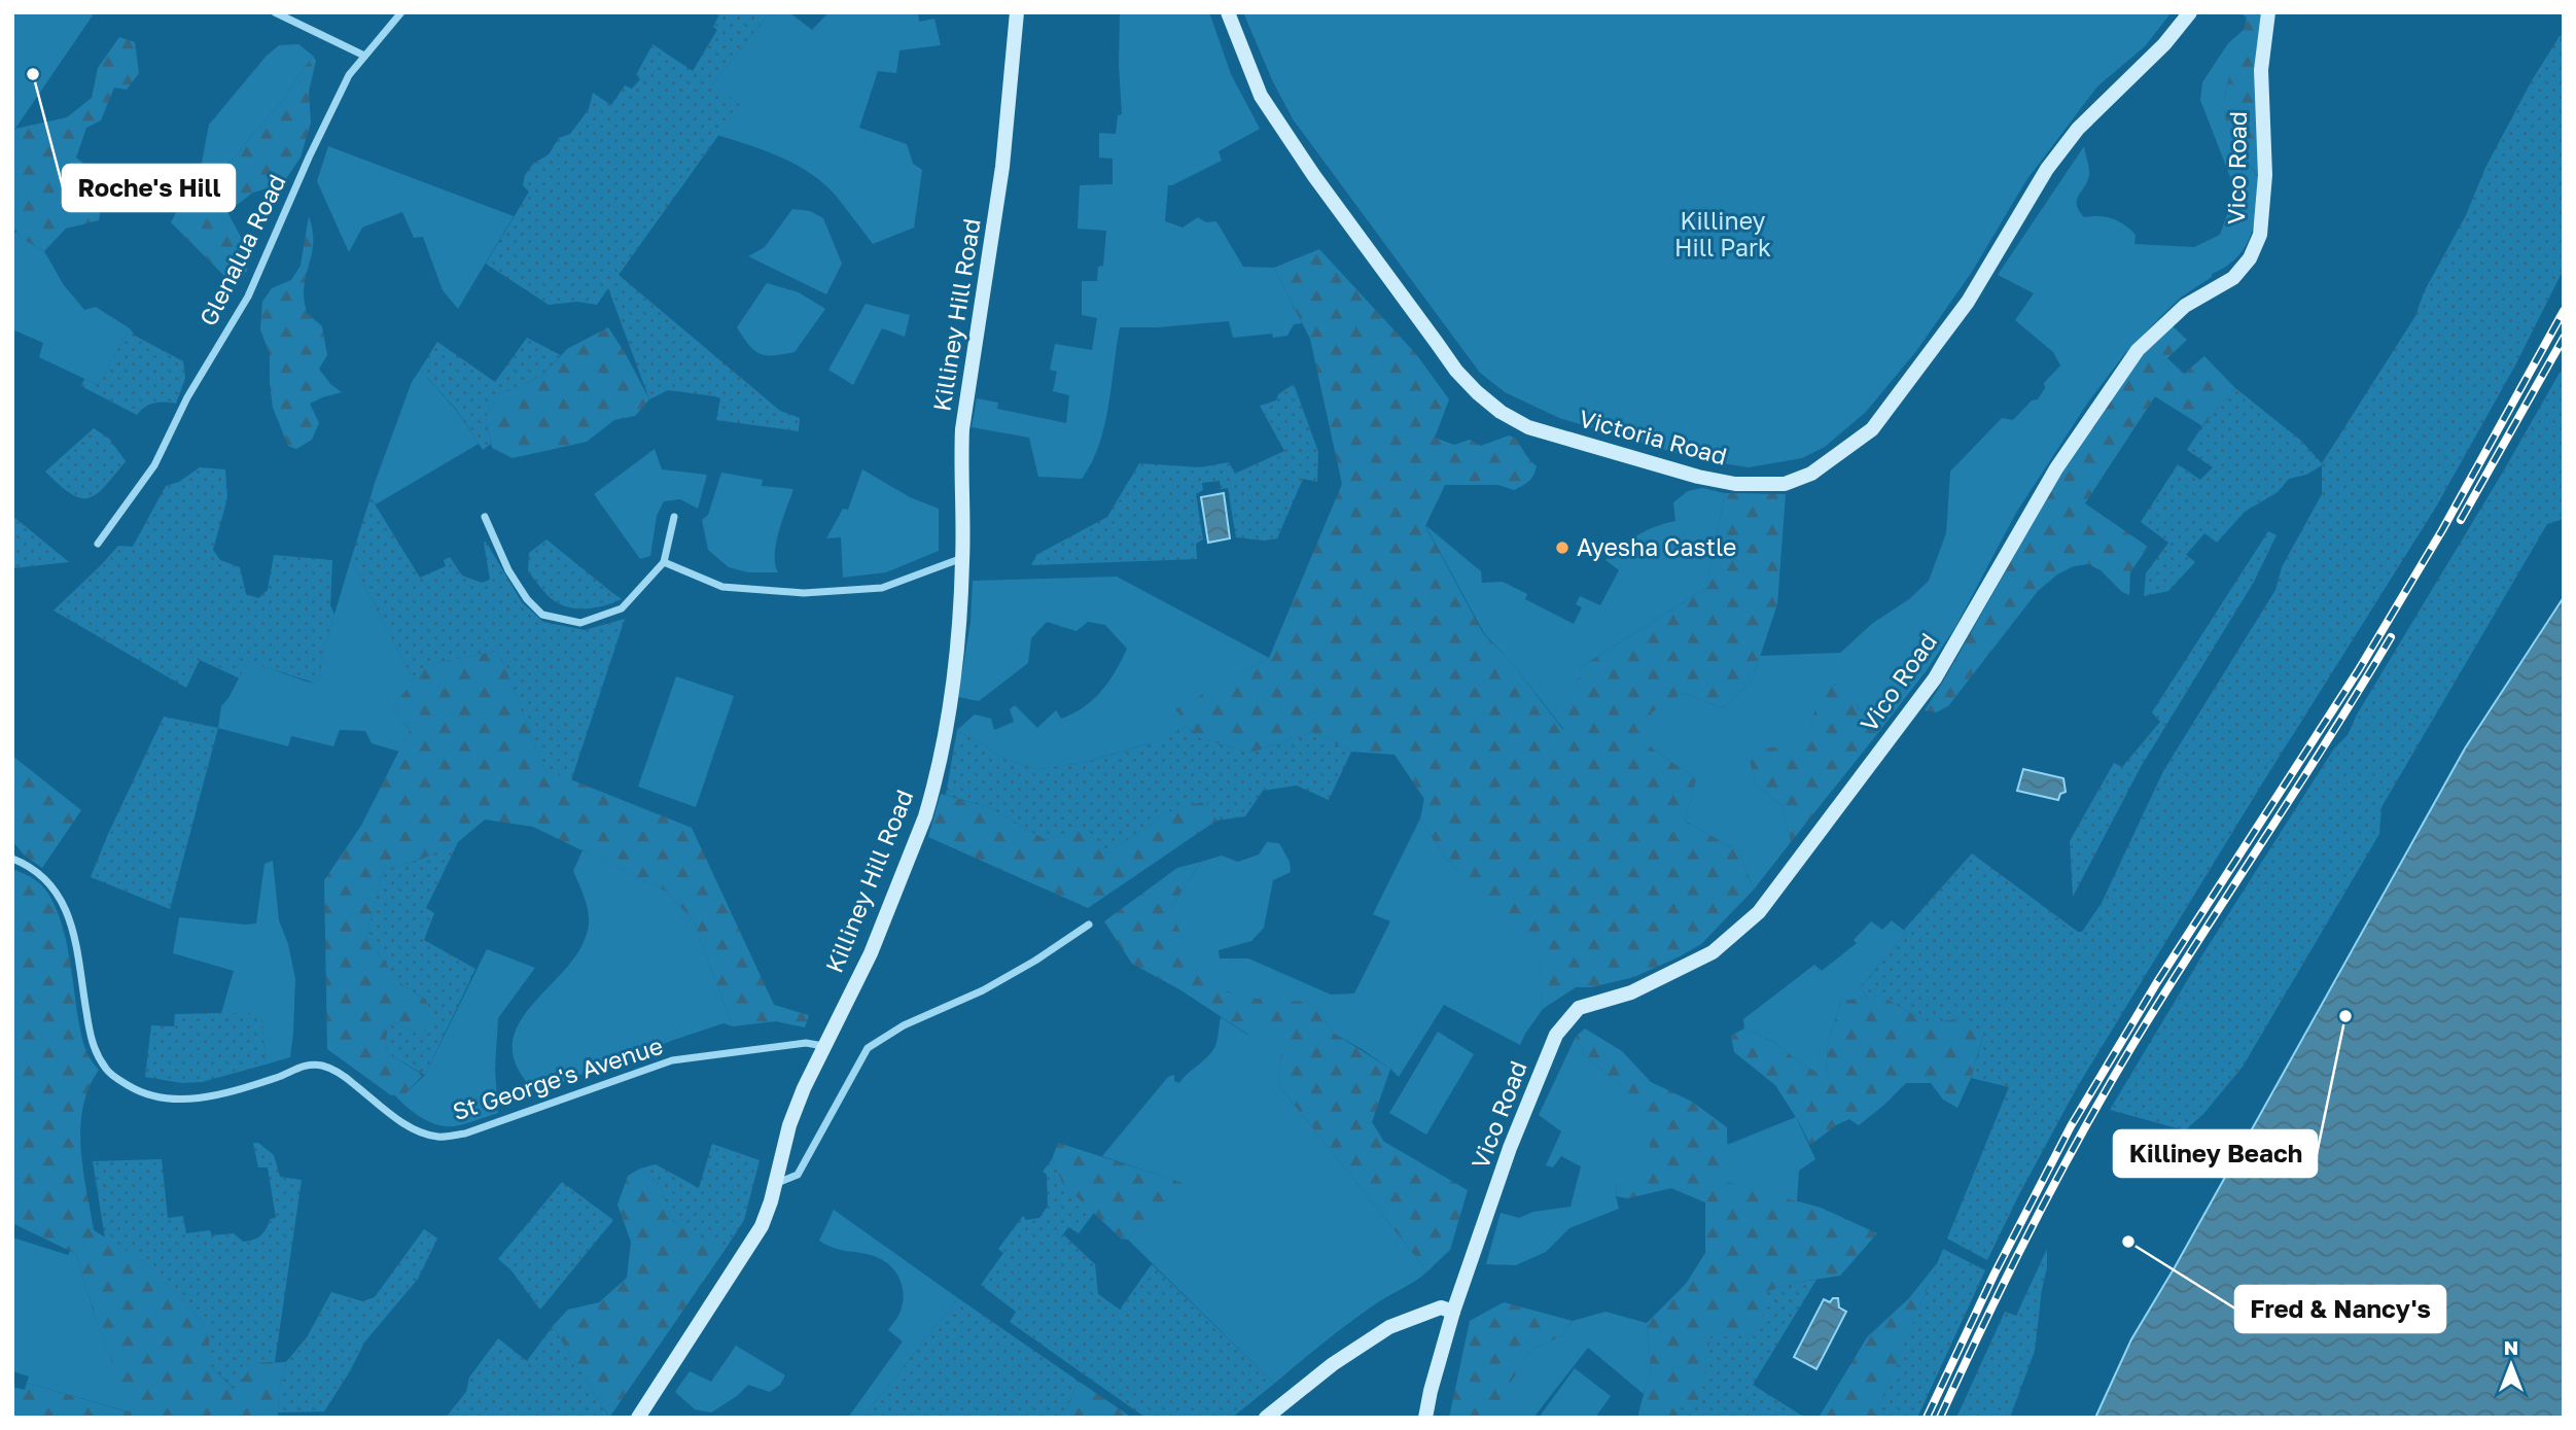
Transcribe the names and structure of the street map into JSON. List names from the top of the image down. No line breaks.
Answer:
{"streets":{"main road":["Vico Road","Killiney Hill Road","Victoria Road"],"street":["Glenalua Road","St George's Avenue"]},"crossings":[["Killiney Hill Road","St George's Avenue"]],"parks":["Killiney Hill Park"],"places":["Roche's Hill","Ayesha Castle","Killiney Beach","Fred & Nancy's"],"north":"top"}
